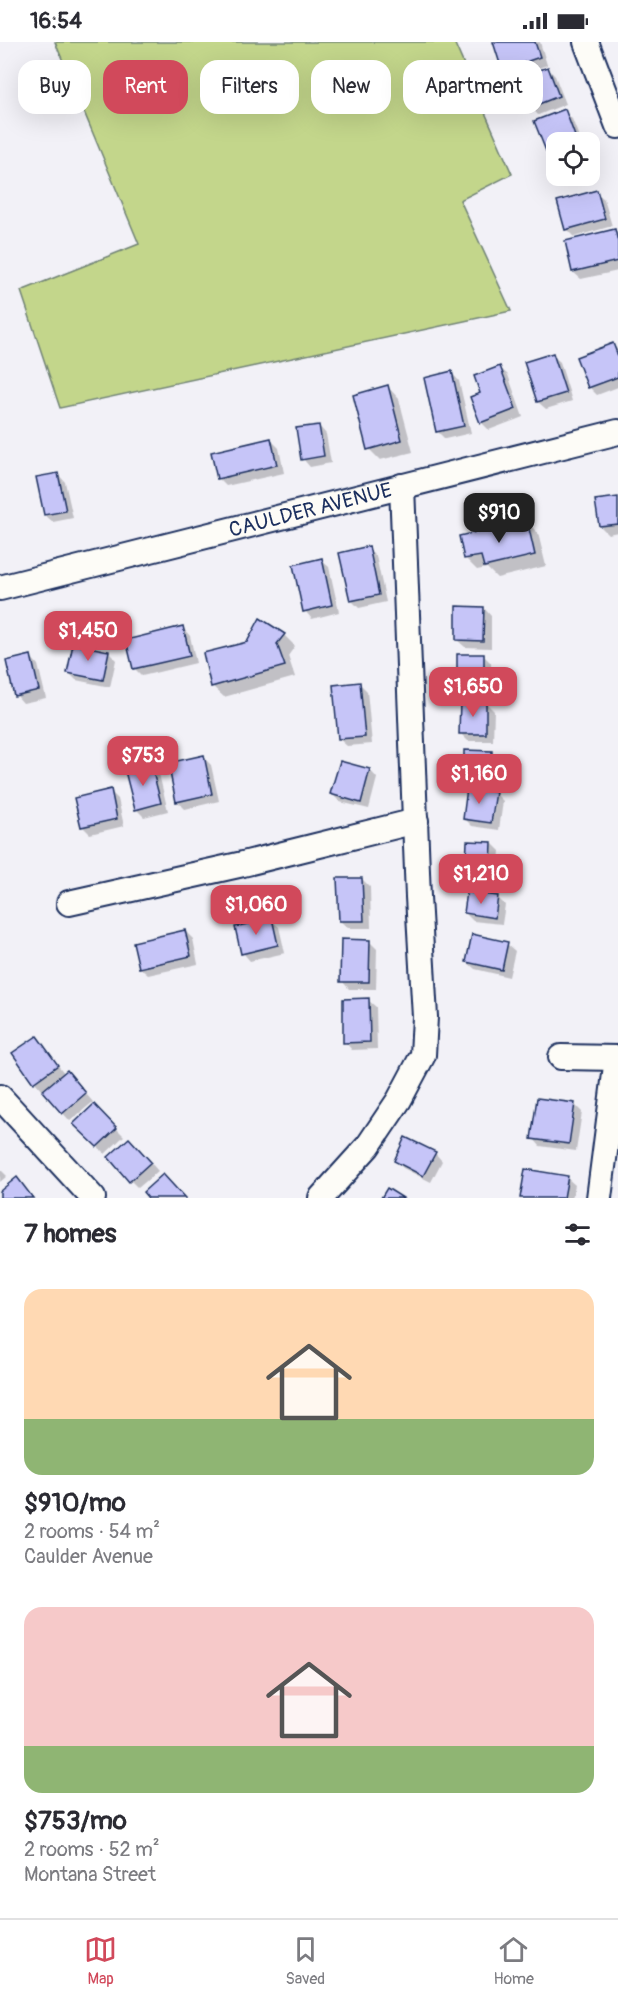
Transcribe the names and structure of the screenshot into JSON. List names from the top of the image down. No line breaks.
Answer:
{"streets":{"street":["CAULDER AVENUE"]},"page":{"status":"16:54","chip":["Buy","Rent","Filters","New","Apartment"],"price":["$910","$1,450","$1,650","$753","$1,160","$1,210","$1,060"],"heading":"7 homes","list":[{"name":"$910/mo","note":"2 rooms · 54 m² · Caulder Avenue"},{"name":"$753/mo","note":"2 rooms · 52 m² · Montana Street"}],"tabs":["Map","Saved","Home"]}}
